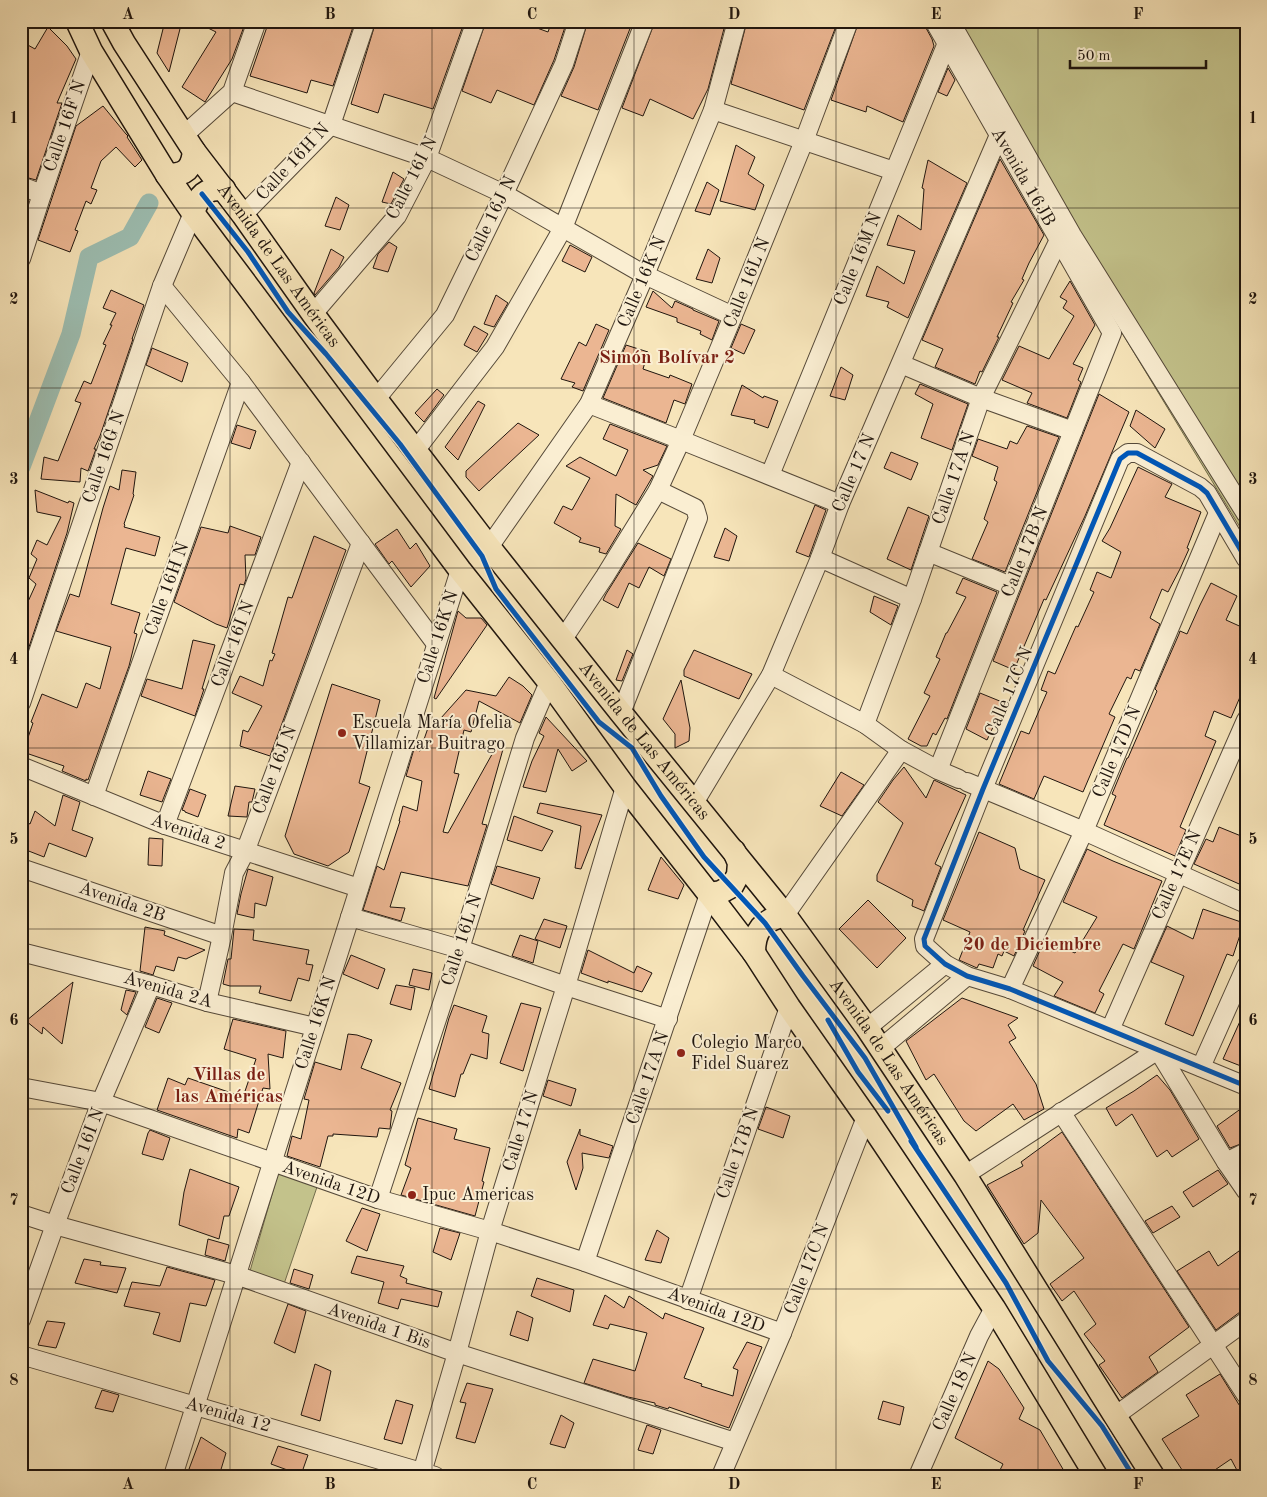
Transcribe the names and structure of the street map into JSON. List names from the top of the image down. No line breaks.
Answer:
{"streets":{"main road":["Avenida de Las Américas"],"street":["Calle 16F N","Calle 16H N","Avenida 16JB","Calle 16I N","Calle 16J N","Calle 16M N","Calle 16K N","Calle 16L N","Calle 16G N","Calle 17 N","Calle 17A N","Calle 17B N","Calle 17C N","Calle 17D N","Avenida 2","Calle 17E N","Avenida 2B","Avenida 2A","Avenida 12D","Avenida 1 Bis","Calle 18 N","Avenida 12"]},"crossings":[["Calle 16F N","Avenida de Las Américas"],["Calle 16H N","Avenida de Las Américas"],["Calle 16H N","Avenida 2"],["Avenida 16JB","Calle 16M N"],["Avenida 16JB","Calle 17 N"],["Avenida 16JB","Calle 17A N"],["Avenida 16JB","Calle 17B N"],["Calle 16I N","Avenida de Las Américas"],["Calle 16I N","Avenida 2"],["Calle 16I N","Avenida 2A"],["Calle 16I N","Avenida 12D"],["Calle 16I N","Avenida 1 Bis"],["Calle 16J N","Avenida de Las Américas"],["Calle 16J N","Avenida 2"],["Calle 16J N","Avenida 2B"],["Calle 16J N","Avenida 2A"],["Avenida de Las Américas","Calle 16K N"],["Avenida de Las Américas","Calle 16L N"],["Avenida de Las Américas","Calle 16G N"],["Avenida de Las Américas","Calle 17 N"],["Avenida de Las Américas","Calle 17A N"],["Avenida de Las Américas","Calle 17B N"],["Avenida de Las Américas","Calle 17C N"],["Avenida de Las Américas","Calle 18 N"],["Calle 16K N","Avenida 2"],["Calle 16K N","Avenida 2A"],["Calle 16K N","Avenida 12D"],["Calle 16K N","Avenida 1 Bis"],["Calle 16K N","Avenida 12"],["Calle 16L N","Avenida 12D"],["Calle 17 N","Avenida 12D"],["Calle 17 N","Avenida 1 Bis"],["Calle 17 N","Avenida 12"],["Calle 17A N","Avenida 12D"],["Calle 17B N","Avenida 12D"],["Calle 17C N","Calle 17D N"],["Calle 17C N","Avenida 12D"],["Calle 17C N","Avenida 1 Bis"]],"districts":["Simón Bolívar 2","20 de Diciembre","Villas de las Américas"],"places":["Escuela María Ofelia Villamizar Buitrago","Colegio Marco Fidel Suarez","Ipuc Americas"],"scale_bar":"50 m","grid":{"columns":["A","B","C","D","E","F"],"rows":["1","2","3","4","5","6","7","8"]}}
